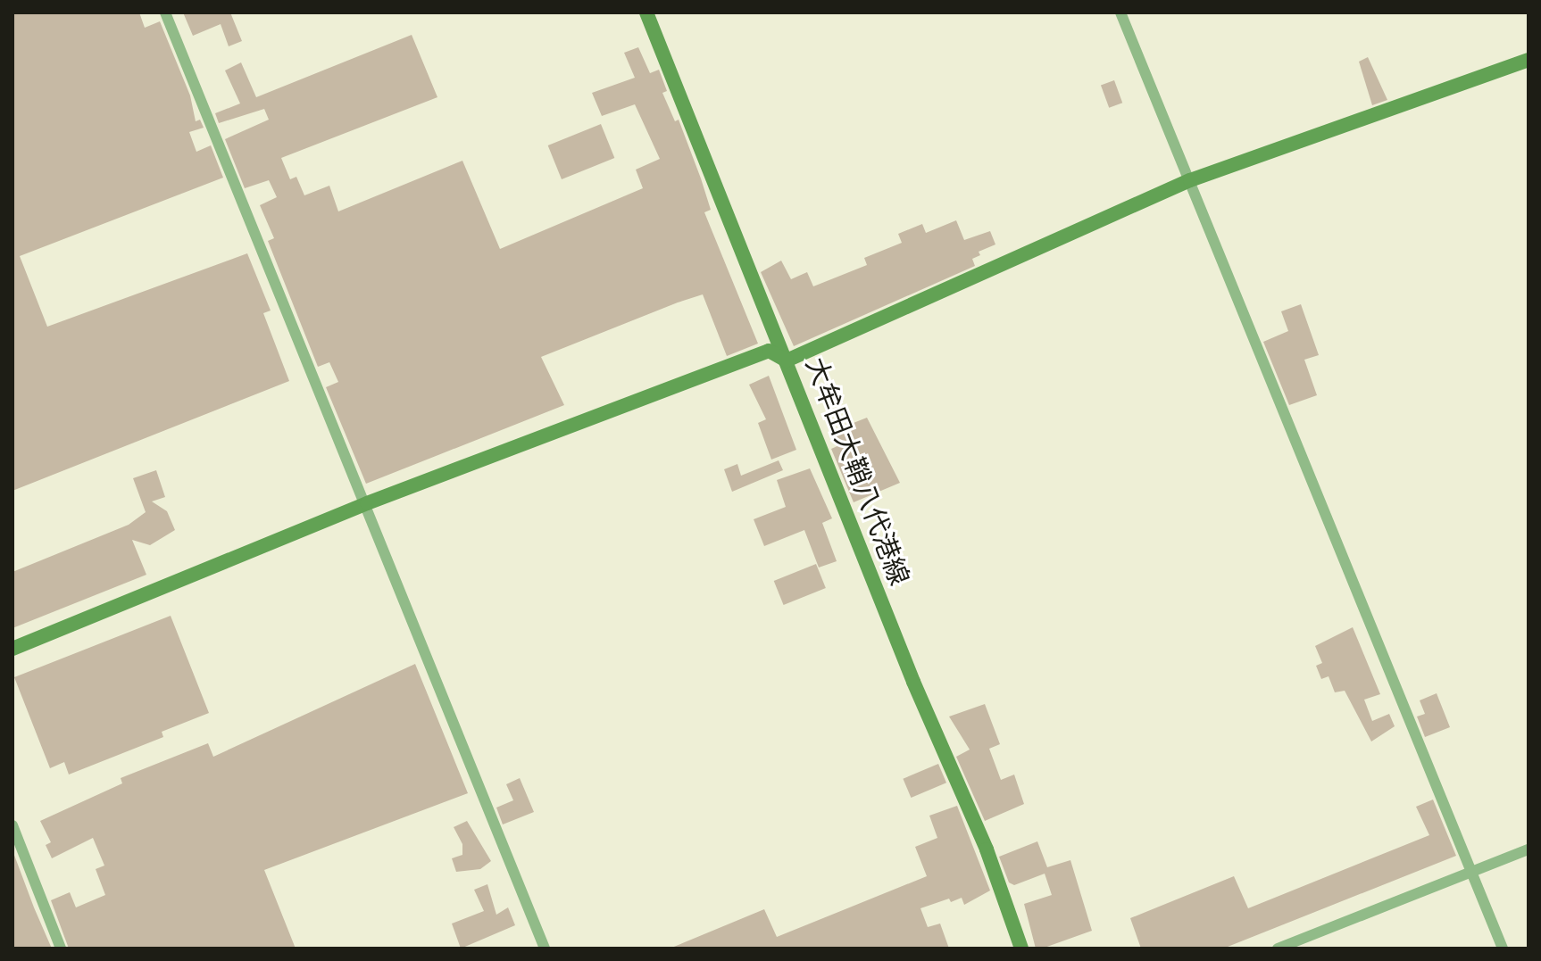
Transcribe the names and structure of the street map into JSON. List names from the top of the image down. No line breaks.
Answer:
{"streets":{"main road":["大牟田大鞘八代港線"]}}
